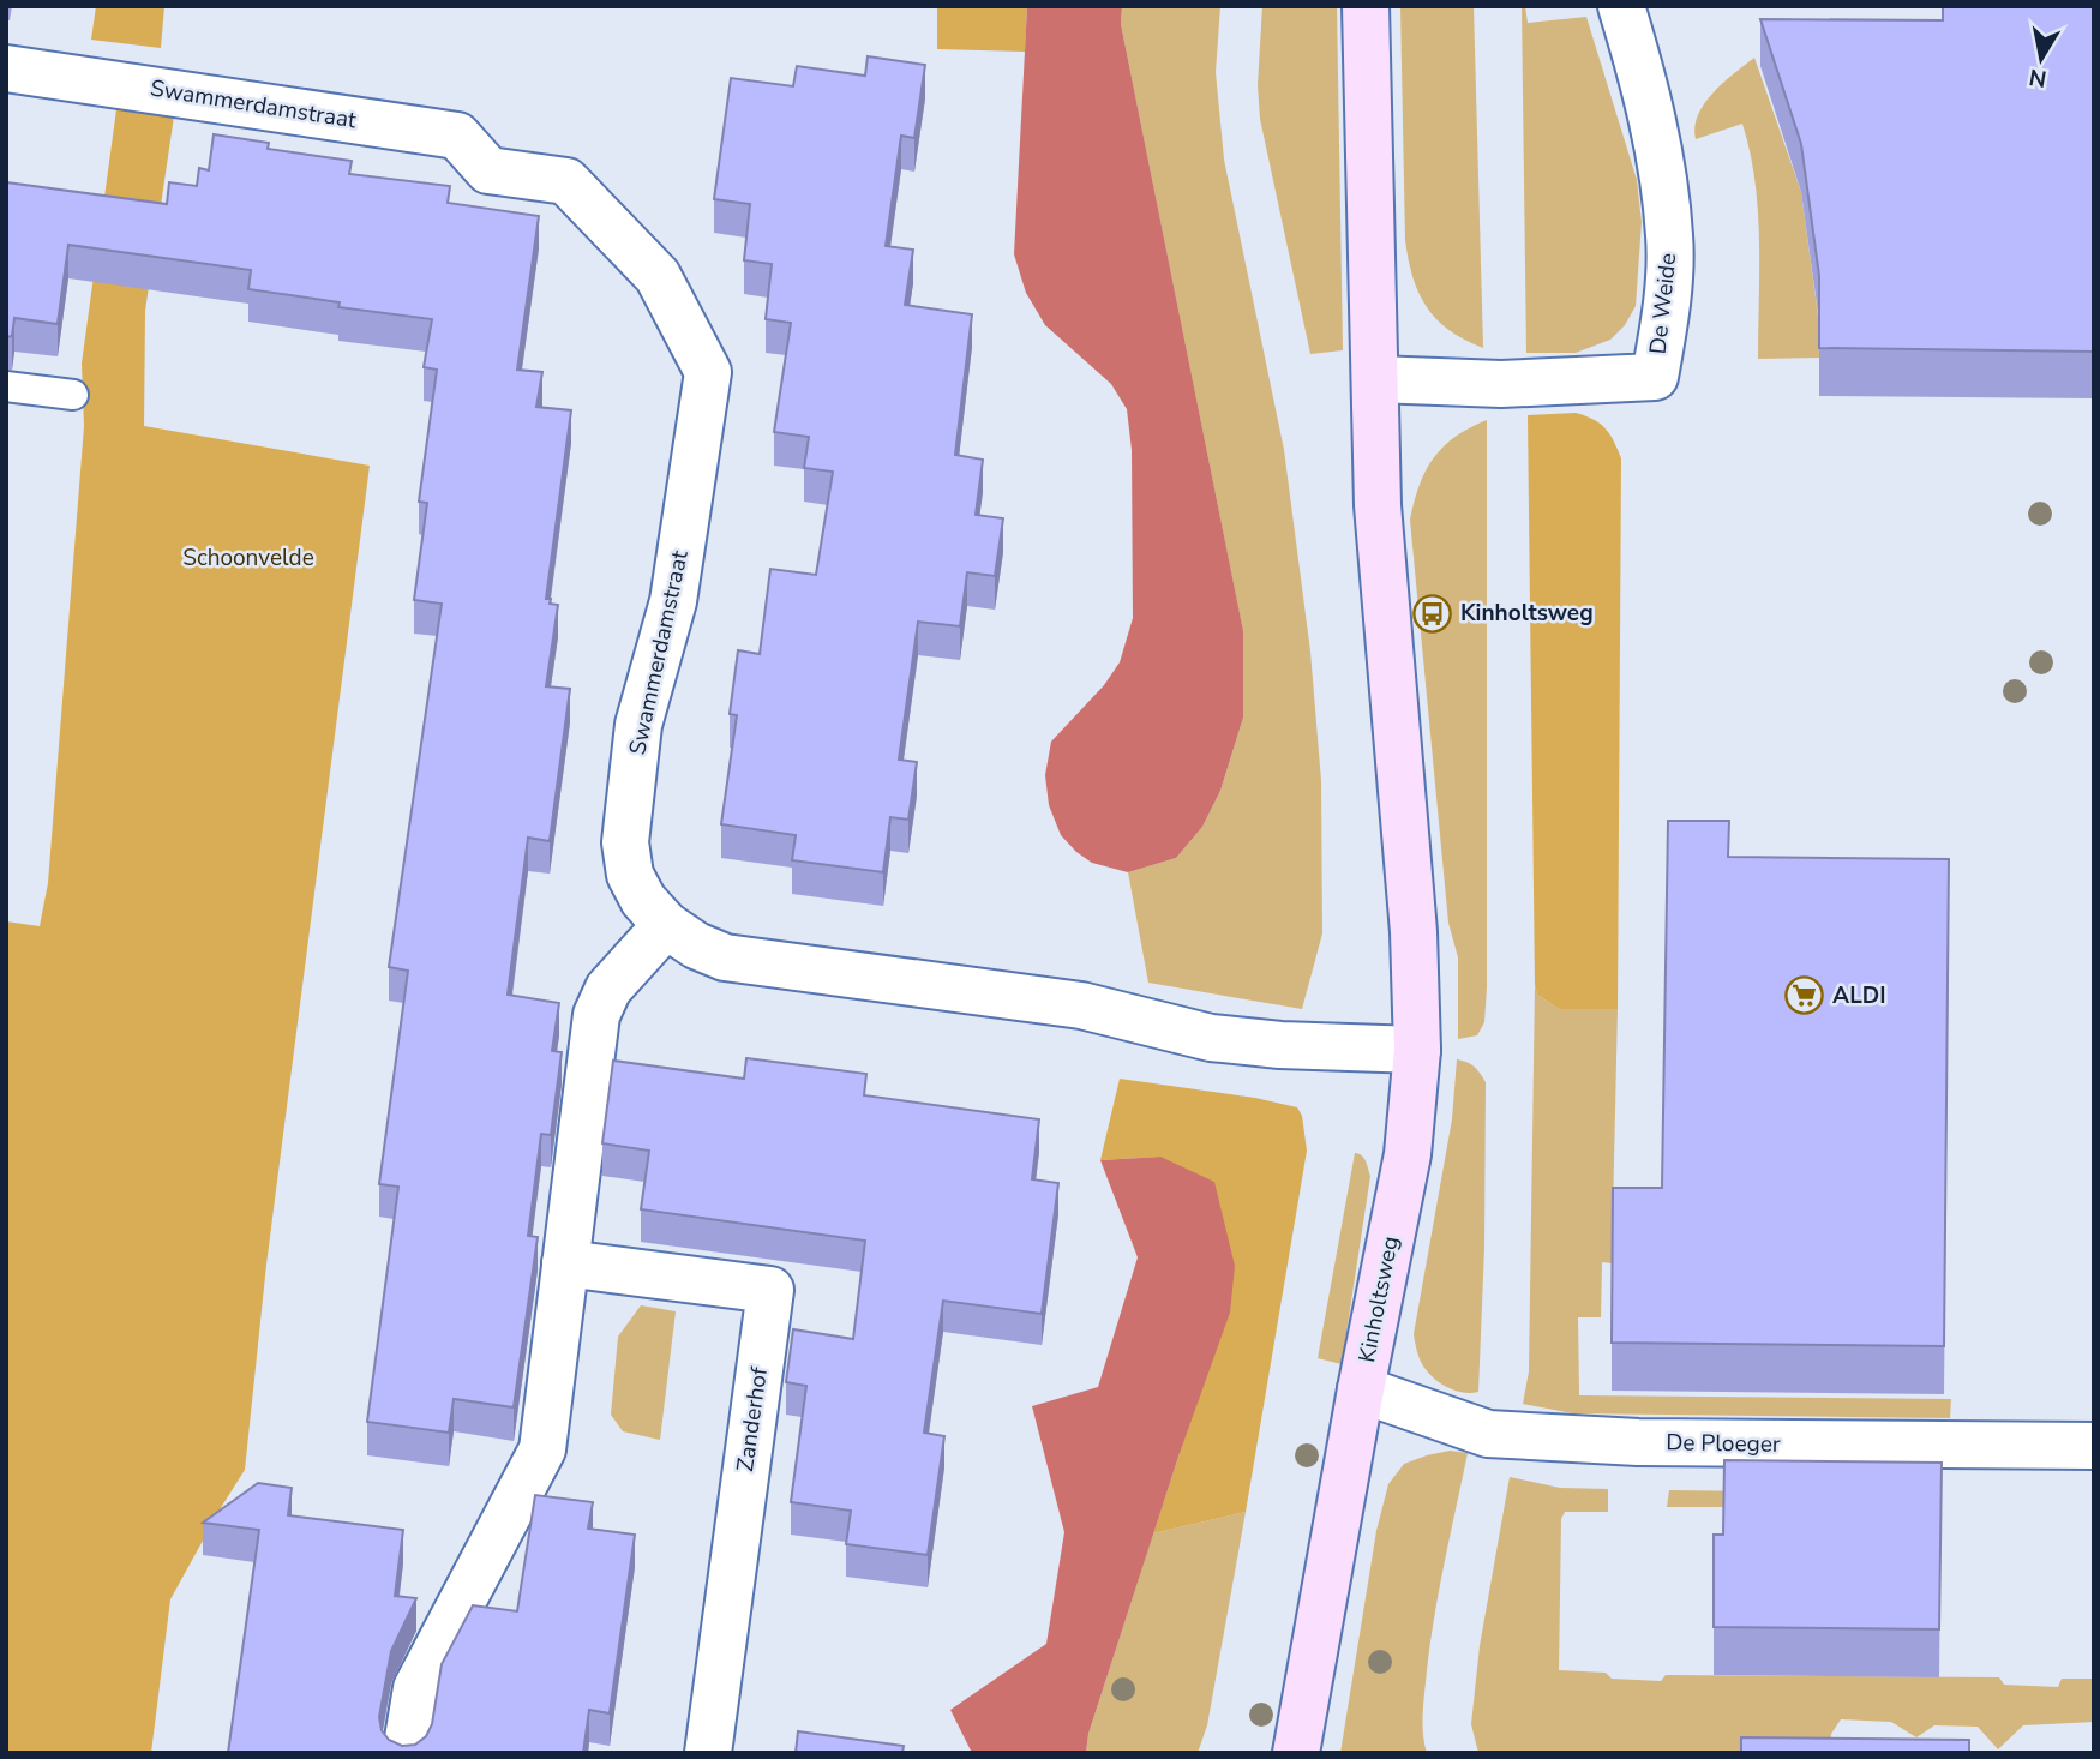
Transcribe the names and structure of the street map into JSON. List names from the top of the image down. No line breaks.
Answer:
{"streets":{"street":["Swammerdamstraat","De Weide","Kinholtsweg","Zanderhof","De Ploeger"]},"crossings":[["Swammerdamstraat","Kinholtsweg"],["De Weide","Kinholtsweg"],["Kinholtsweg","De Ploeger"]],"parks":["Schoonvelde"],"places":{"bus stop":["Kinholtsweg"],"supermarket":["ALDI"]},"north":"bottom"}
